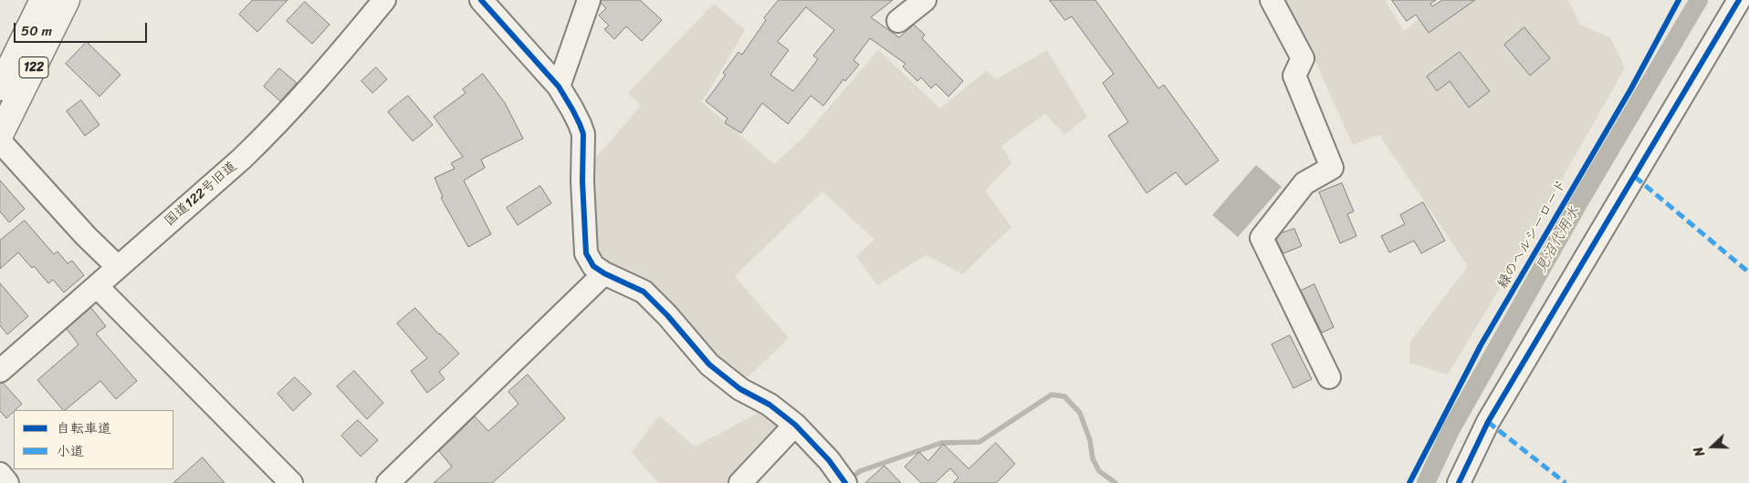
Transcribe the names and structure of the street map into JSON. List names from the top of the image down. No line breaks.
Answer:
{"streets":{"highway":["122"],"street":["国道122号旧道"],"cycle path":["緑のヘルシーロード"]},"water":["見沼代用水"],"legend":["自転車道","小道"],"scale_bar":"50 m","north":"left"}
